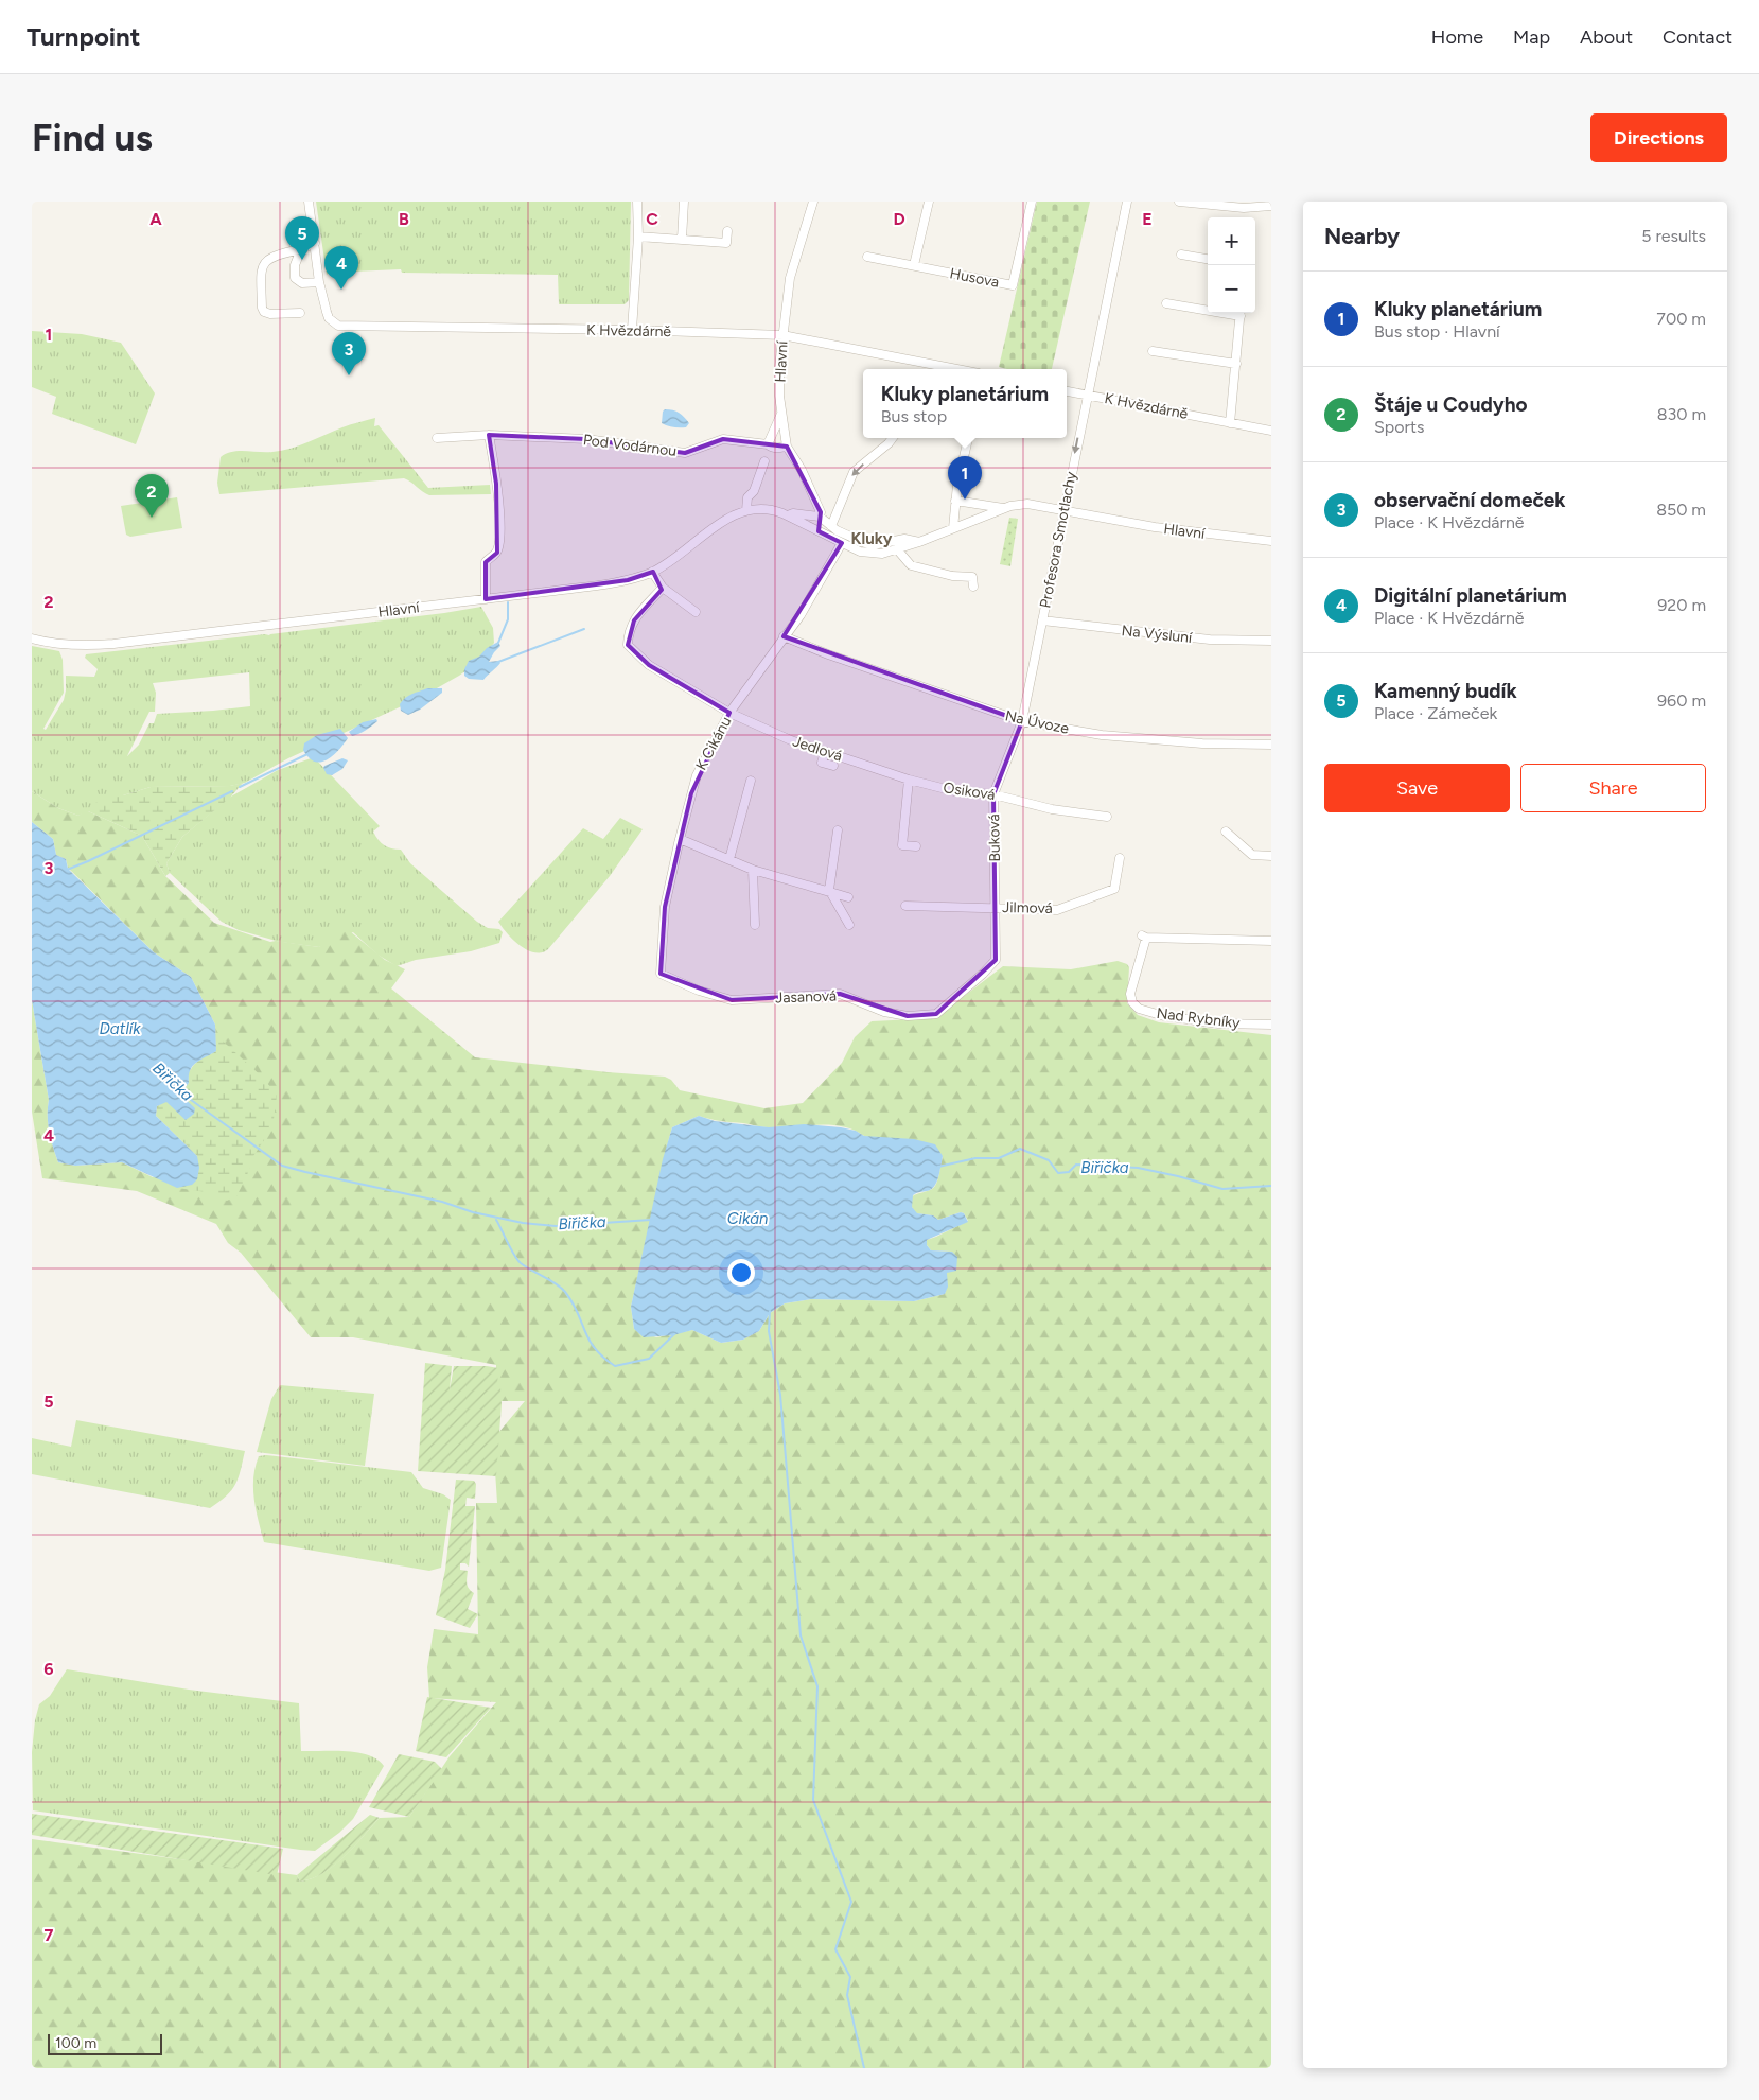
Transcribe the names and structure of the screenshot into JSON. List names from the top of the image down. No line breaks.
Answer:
{"streets":{"street":["Husova","K Hvězdárně","Hlavní","Pod Vodárnou","Profesora Smotlachy","Na Výsluní","Na Úvoze","K Cikánu","Jedlová","Osiková","Buková","Jilmová","Jasanová","Nad Rybníky"]},"crossings":[["K Hvězdárně","Hlavní"],["K Hvězdárně","Profesora Smotlachy"],["Hlavní","Pod Vodárnou"],["Hlavní","Profesora Smotlachy"],["Hlavní","K Cikánu"],["Profesora Smotlachy","Na Výsluní"],["Profesora Smotlachy","Na Úvoze"],["Profesora Smotlachy","Buková"],["Na Úvoze","K Cikánu"],["Na Úvoze","Buková"],["K Cikánu","Jedlová"],["K Cikánu","Jasanová"],["Jedlová","Osiková"],["Osiková","Buková"],["Buková","Jilmová"],["Buková","Jasanová"]],"districts":["Kluky"],"water":["Datlík","Biřička","Cikán"],"scale_bar":"100 m","page":{"header":"Turnpoint","nav":["Home","Map","About","Contact"],"buttons":["Directions",["Save","Share"]],"title":"Find us","heading":["Nearby","5 results"],"pins":["5","4","3","1","2"],"map_buttons":["+","−"],"list":[{"mark":"1","name":"Kluky planetárium","note":"Bus stop · Hlavní","value":"700 m"},{"mark":"2","name":"Štáje u Coudyho","note":"Sports","value":"830 m"},{"mark":"3","name":"observační domeček","note":"Place · K Hvězdárně","value":"850 m"},{"mark":"4","name":"Digitální planetárium","note":"Place · K Hvězdárně","value":"920 m"},{"mark":"5","name":"Kamenný budík","note":"Place · Zámeček","value":"960 m"}],"popup":["Kluky planetárium","Bus stop"],"scale":"100 m"},"grid":{"columns":["A","B","C","D","E"],"rows":["1","2","3","4","5","6","7"]}}
